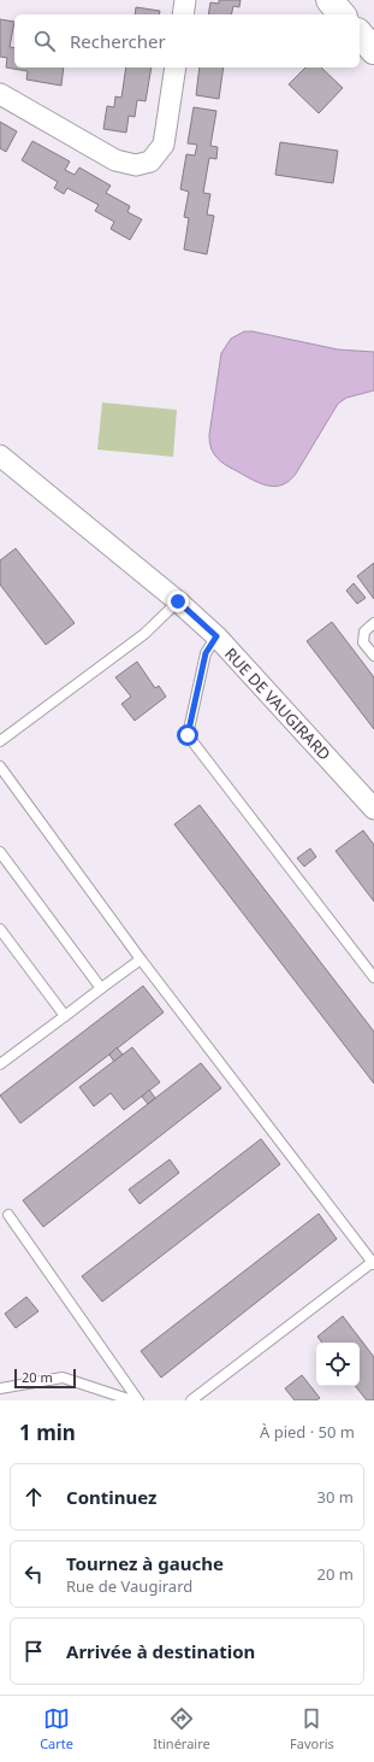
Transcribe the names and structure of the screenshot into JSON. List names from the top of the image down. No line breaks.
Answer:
{"streets":{"street":["RUE DE VAUGIRARD"]},"scale_bar":"20 m","page":{"search":"Rechercher","scale":"20 m","heading":["1 min","À pied · 50 m"],"list":[["Continuez","30 m"],["Tournez à gauche","Rue de Vaugirard","20 m"],"Arrivée à destination"],"nav":["Carte","Itinéraire","Favoris"]}}
